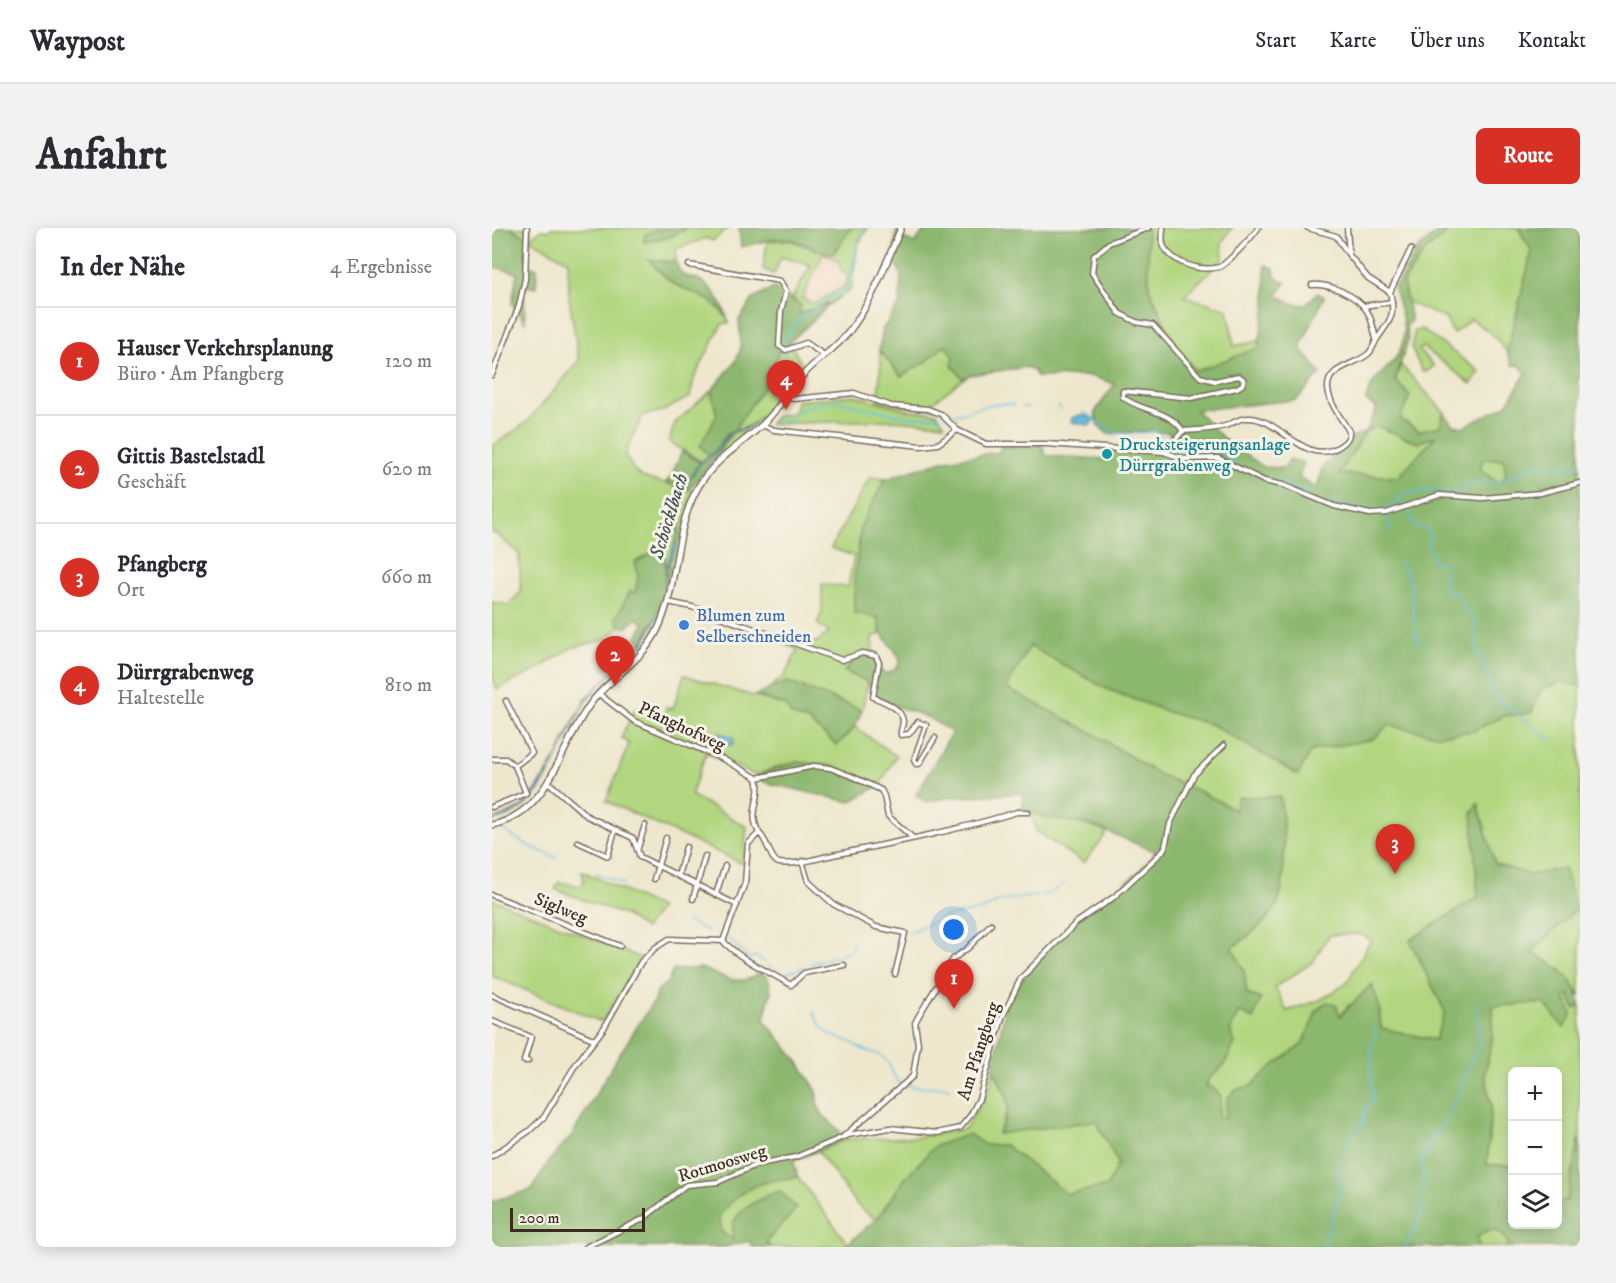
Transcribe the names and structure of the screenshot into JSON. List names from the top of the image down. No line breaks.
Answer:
{"streets":{"street":["Pfanghofweg","Siglweg","Am Pfangberg","Rotmoosweg"]},"crossings":[["Am Pfangberg","Rotmoosweg"]],"water":["Schöcklbach"],"places":["Drucksteigerungsanlage Dürrgrabenweg","Blumen zum Selberschneiden"],"scale_bar":"200 m","page":{"header":"Waypost","nav":["Start","Karte","Über uns","Kontakt"],"buttons":"Route","title":"Anfahrt","heading":["In der Nähe","4 Ergebnisse"],"list":[{"mark":"1","name":"Hauser Verkehrsplanung","note":"Büro · Am Pfangberg","value":"120 m"},{"mark":"2","name":"Gittis Bastelstadl","note":"Geschäft","value":"620 m"},{"mark":"3","name":"Pfangberg","note":"Ort","value":"660 m"},{"mark":"4","name":"Dürrgrabenweg","note":"Haltestelle","value":"810 m"}],"pins":["4","2","3","1"],"map_buttons":["+","−"],"scale":"200 m"}}
